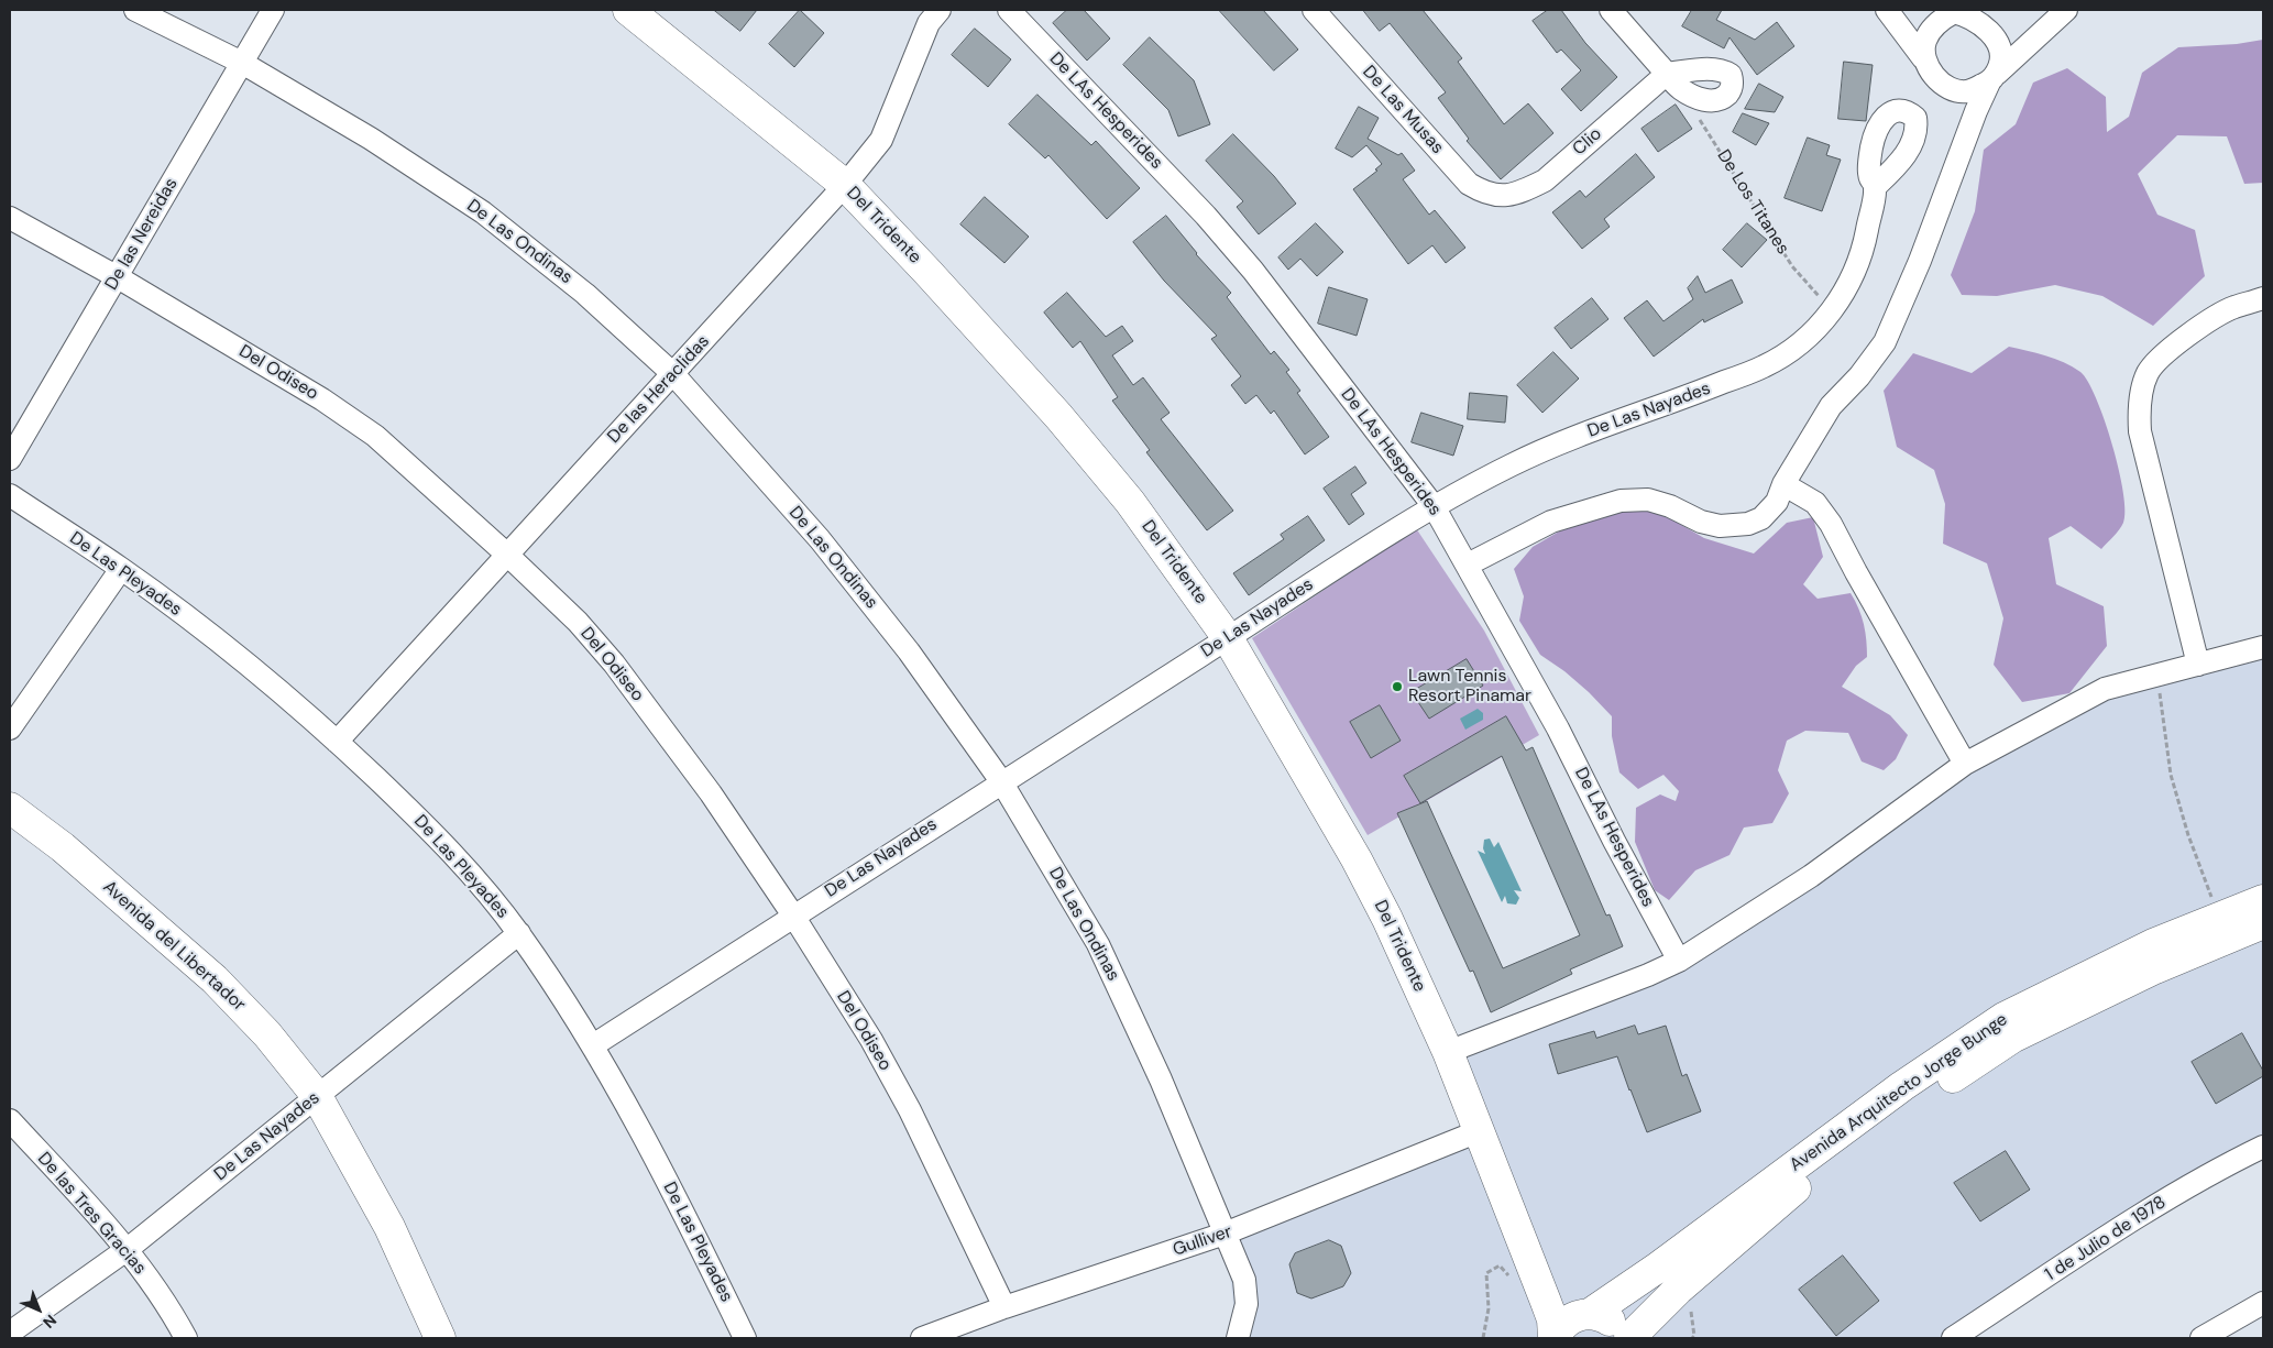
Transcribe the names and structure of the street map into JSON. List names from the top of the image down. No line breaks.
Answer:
{"streets":{"main road":["Del Tridente","Avenida del Libertador","Avenida Arquitecto Jorge Bunge"],"street":["De Las Musas","De LAs Hesperides","Clio","De las Nereidas","De Las Ondinas","Del Odiseo","De las Heraclidas","De Las Nayades","De Las Pleyades","De las Tres Gracias","1 de Julio de 1978","Gulliver"],"path":["De Los Titanes"]},"crossings":[["De Las Musas","Clio"],["De LAs Hesperides","De Las Nayades"],["Clio","De Los Titanes"],["De Los Titanes","De Las Nayades"],["Del Tridente","De las Heraclidas"],["Del Tridente","De Las Nayades"],["Del Tridente","Avenida Arquitecto Jorge Bunge"],["Del Tridente","Gulliver"],["De las Nereidas","De Las Ondinas"],["De las Nereidas","Del Odiseo"],["De Las Ondinas","De las Heraclidas"],["De Las Ondinas","De Las Nayades"],["De Las Ondinas","Gulliver"],["Del Odiseo","De las Heraclidas"],["Del Odiseo","De Las Nayades"],["Del Odiseo","Gulliver"],["De las Heraclidas","De Las Pleyades"],["De Las Nayades","De Las Pleyades"],["De Las Nayades","Avenida del Libertador"],["De Las Nayades","De las Tres Gracias"]],"places":["Lawn Tennis Resort Pinamar"],"north":"bottom right"}
